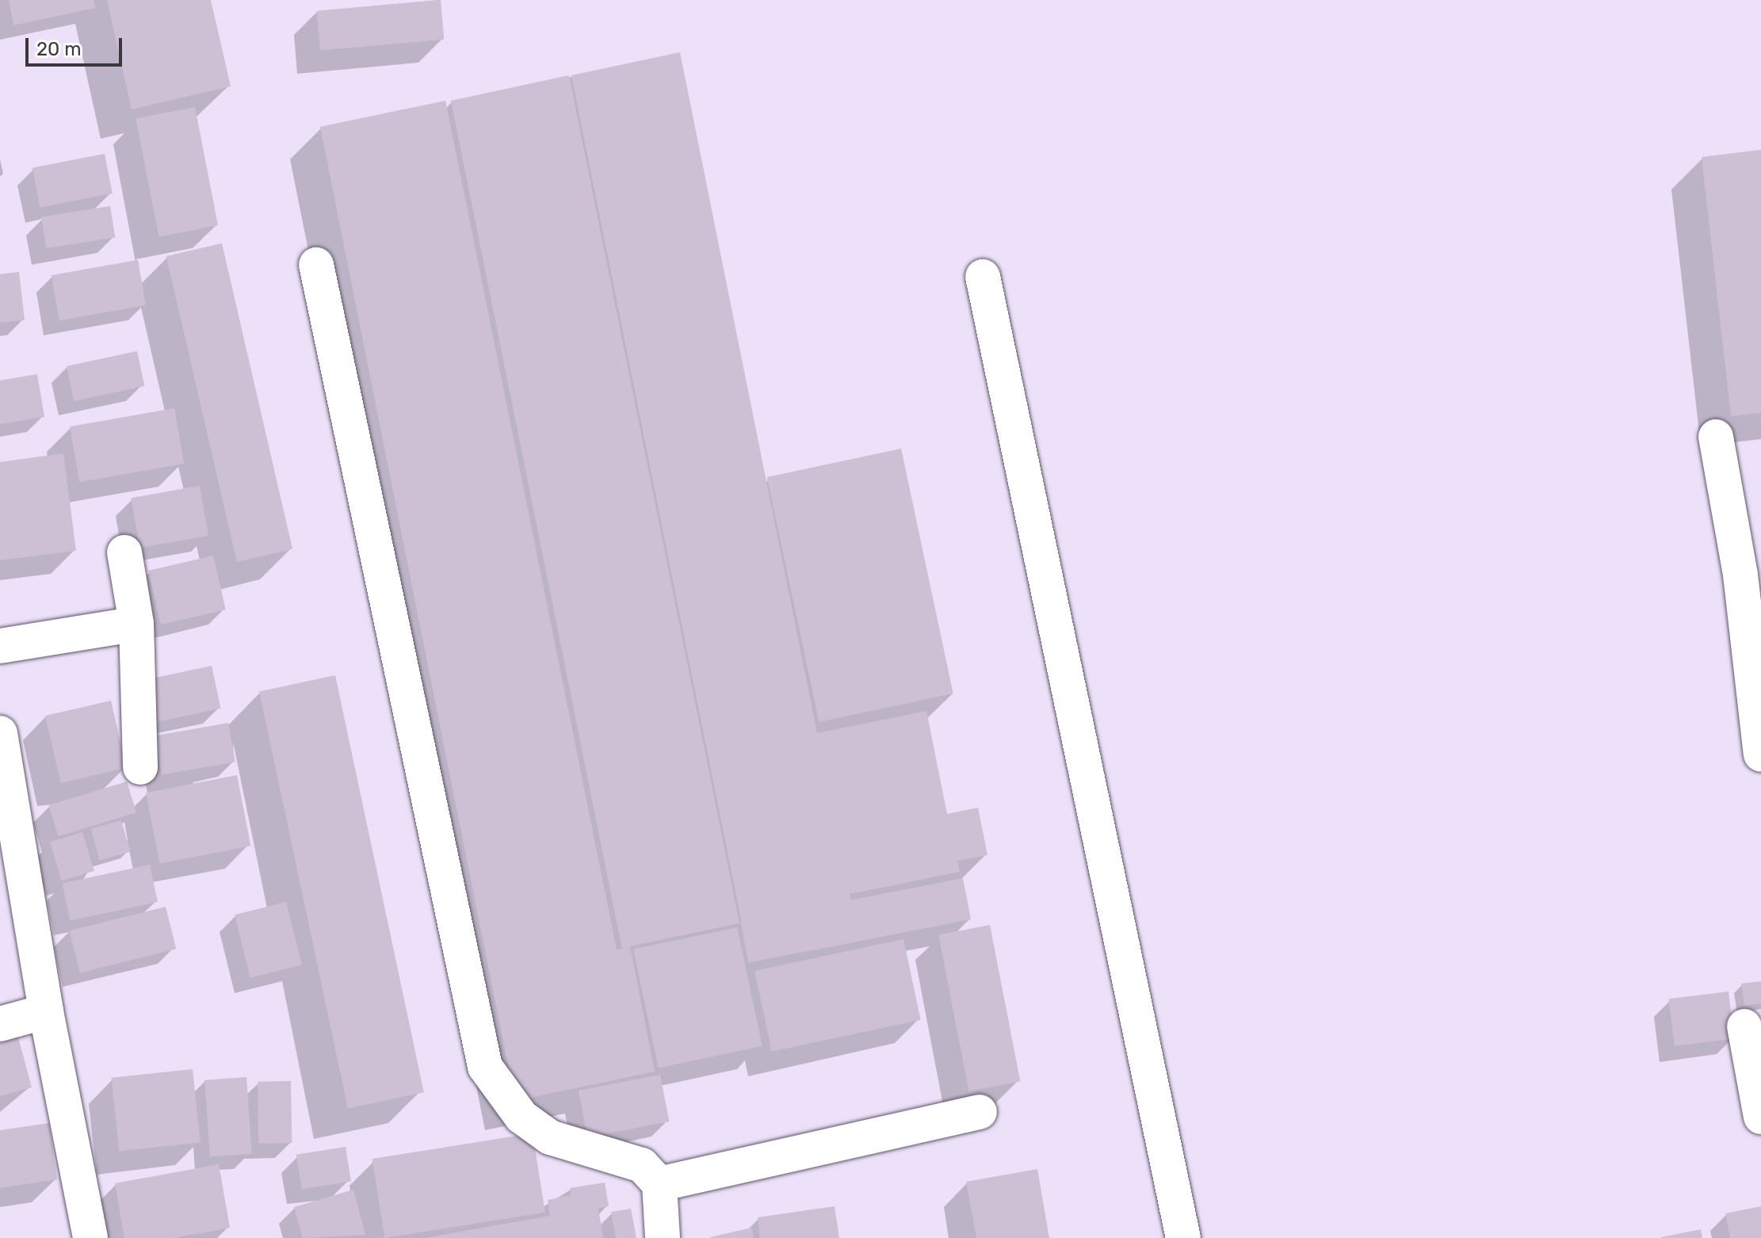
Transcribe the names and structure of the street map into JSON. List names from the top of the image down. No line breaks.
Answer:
{"scale_bar":"20 m"}
